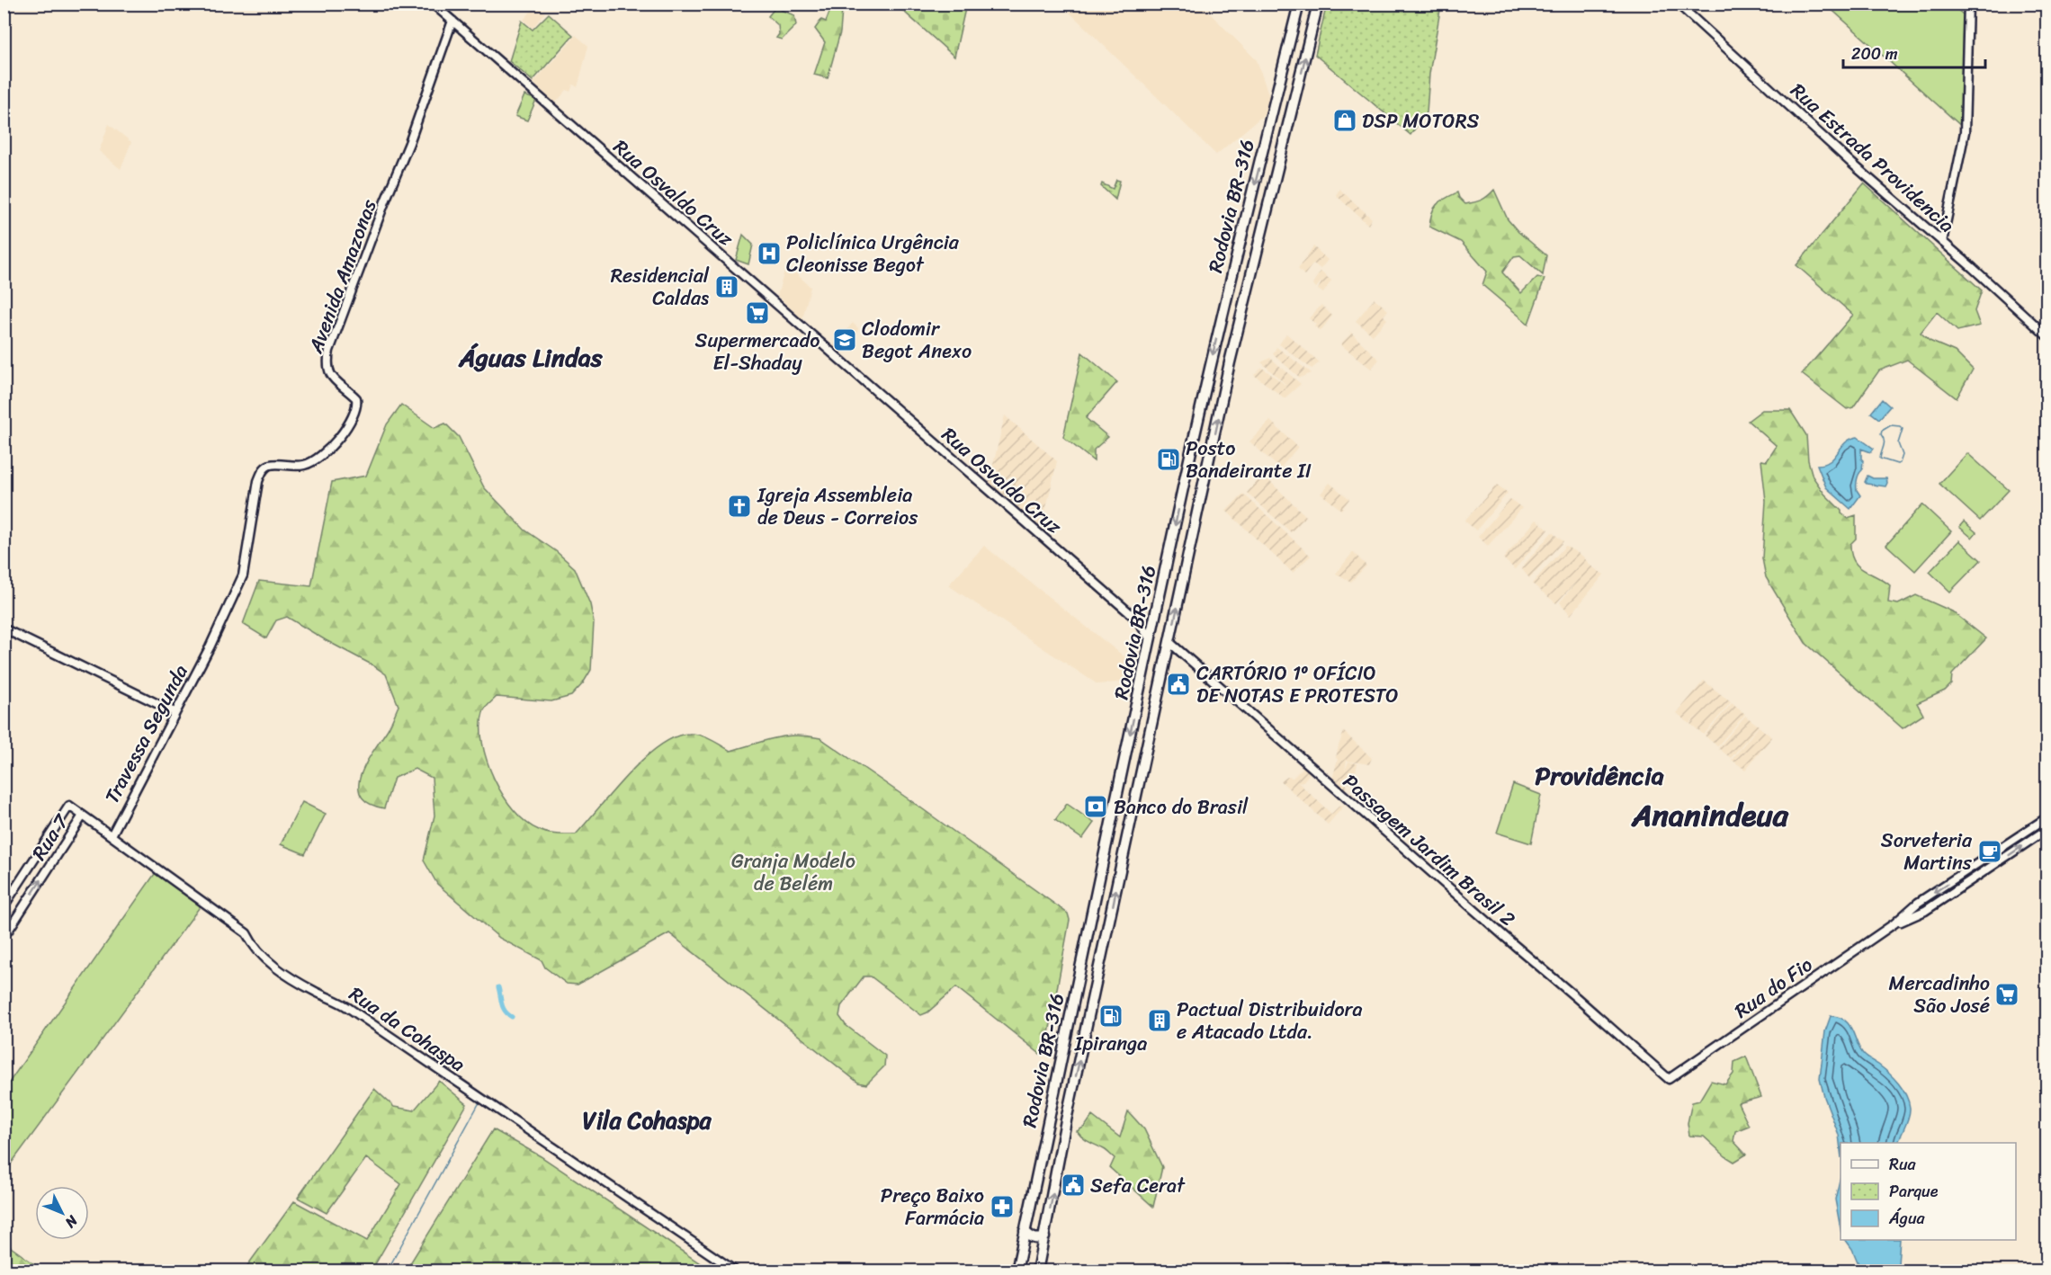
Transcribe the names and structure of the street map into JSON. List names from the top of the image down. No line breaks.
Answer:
{"streets":{"highway":["Rodovia BR-316"],"street":["Rua Estrada Providencia","Rua Osvaldo Cruz","Avenida Amazonas","Travessa Segunda","Rua 7","Passagem Jardim Brasil 2","Rua do Fio","Rua da Cohaspa"]},"crossings":[["Rua Osvaldo Cruz","Rodovia BR-316"],["Rua Osvaldo Cruz","Avenida Amazonas"],["Rodovia BR-316","Passagem Jardim Brasil 2"],["Avenida Amazonas","Travessa Segunda"],["Travessa Segunda","Rua da Cohaspa"],["Rua 7","Rua da Cohaspa"],["Passagem Jardim Brasil 2","Rua do Fio"]],"one_way":["Rua 7"],"districts":["Águas Lindas","Providência","Ananindeua","Vila Cohaspa"],"parks":["Granja Modelo de Belém"],"places":{"shop":["DSP MOTORS"],"hospital":["Policlínica Urgência Cleonisse Begot"],"building":["Residencial Caldas","Pactual Distribuidora e Atacado Ltda."],"supermarket":["Supermercado El-Shaday","Mercadinho São José"],"school or university":["Clodomir Begot Anexo"],"fuel station":["Posto Bandeirante II","Ipiranga"],"church":["Igreja Assembleia de Deus - Correios"],"public building":["CARTÓRIO 1º OFÍCIO DE NOTAS E PROTESTO","Sefa Cerat"],"bank":["Banco do Brasil"],"cafe":["Sorveteria Martins"],"pharmacy":["Preço Baixo Farmácia"]},"legend":["Rua","Parque","Água"],"scale_bar":"200 m","north":"bottom right"}
